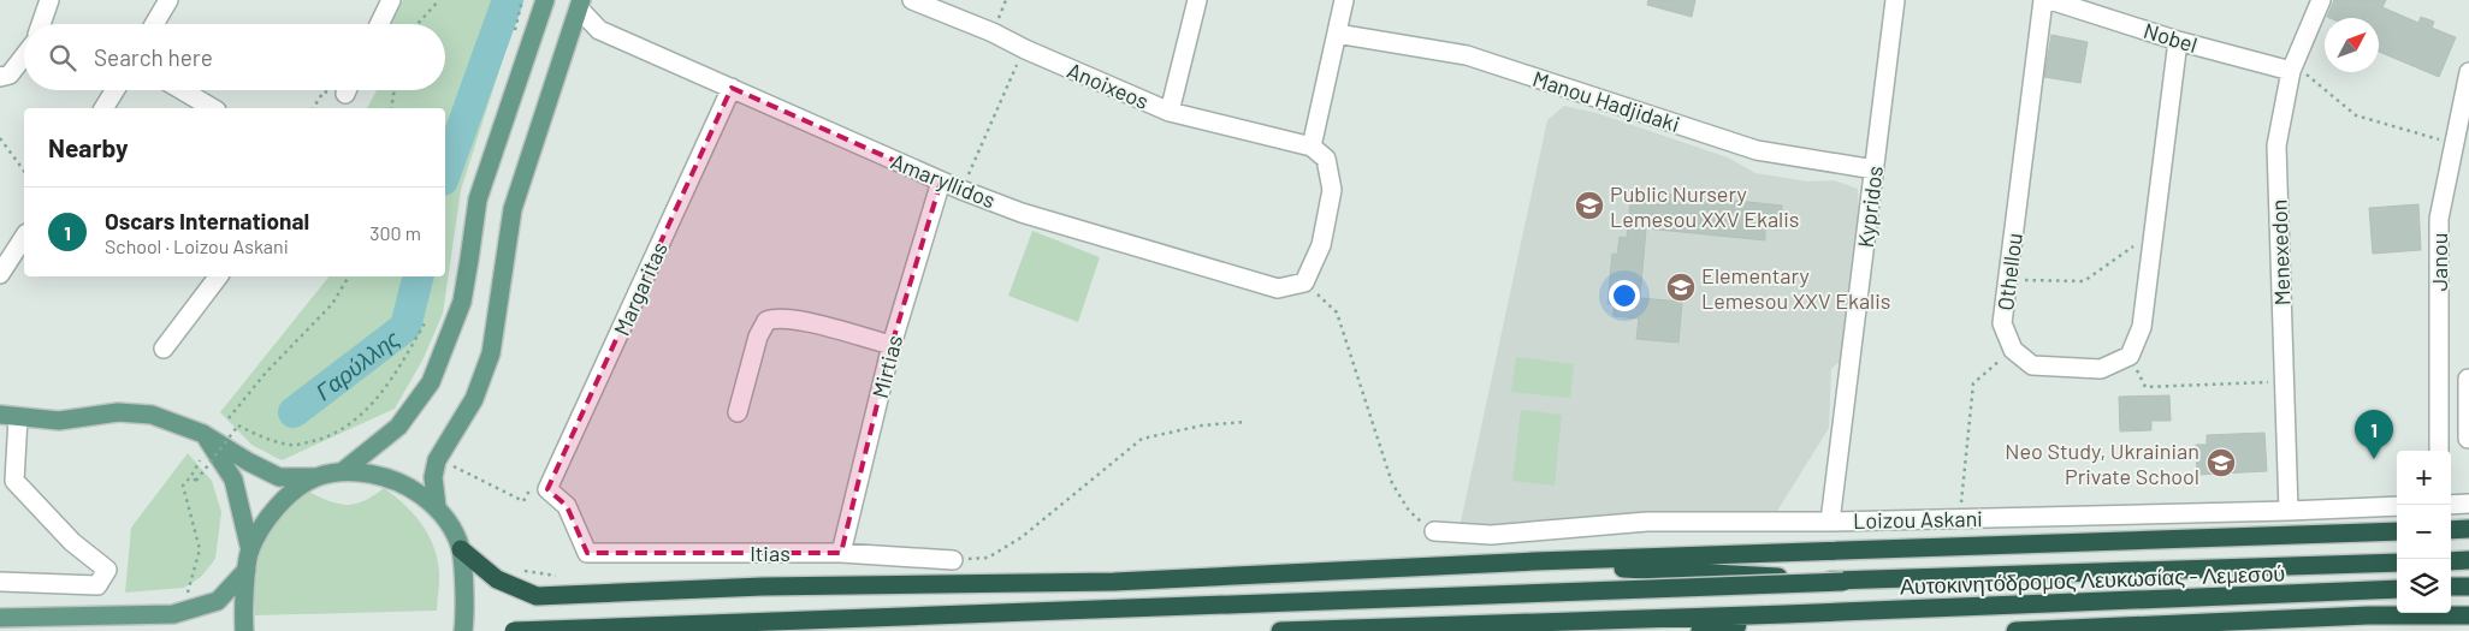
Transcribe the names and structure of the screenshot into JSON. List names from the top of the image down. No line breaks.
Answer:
{"streets":{"highway":["Αυτοκινητόδρομος Λευκωσίας - Λεμεσού"],"street":["Nobel","Anoixeos","Manou Hadjidaki","Amaryllidos","Kypridos","Menexedon","Janou","Othellou","Margaritas","Mirtias","Loizou Askani","Itias"]},"crossings":[["Nobel","Menexedon"],["Manou Hadjidaki","Kypridos"],["Amaryllidos","Margaritas"],["Amaryllidos","Mirtias"],["Kypridos","Loizou Askani"],["Menexedon","Loizou Askani"],["Margaritas","Itias"],["Mirtias","Itias"]],"water":["Γαρύλλης"],"places":{"school or university":["Public Nursery Lemesou XXV Ekalis","Elementary Lemesou XXV Ekalis","Neo Study, Ukrainian Private School"]},"north":"top right","page":{"search":"Search here","heading":"Nearby","list":[{"mark":"1","name":"Oscars International","note":"School · Loizou Askani","value":"300 m"}],"pins":"1","map_buttons":["+","−"]}}
